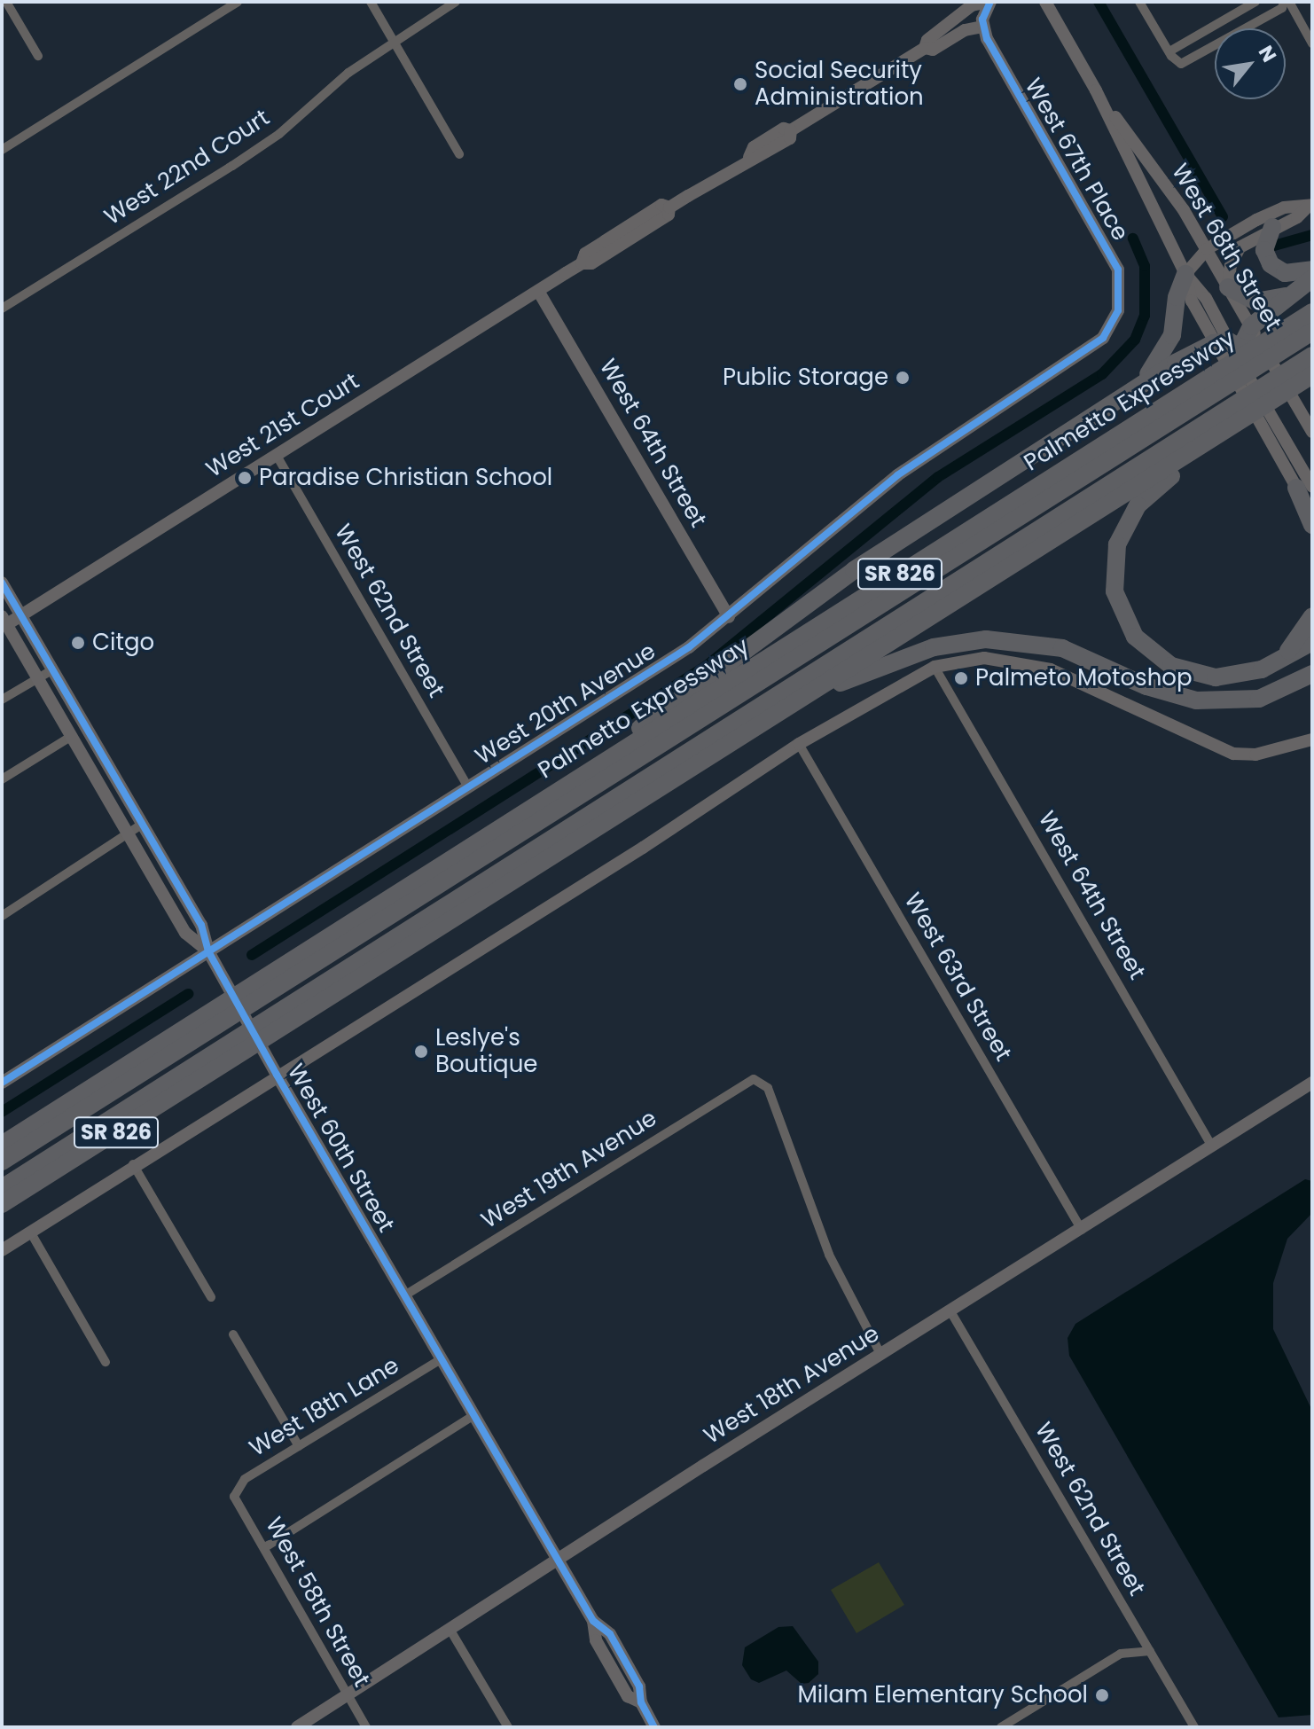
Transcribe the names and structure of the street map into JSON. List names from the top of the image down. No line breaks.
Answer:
{"streets":{"highway":["Palmetto Expressway","SR 826"],"street":["West 67th Place","West 22nd Court","West 68th Street","West 21st Court","West 64th Street","West 62nd Street","West 20th Avenue","West 63rd Street","West 60th Street","West 19th Avenue","West 18th Avenue","West 18th Lane","West 58th Street"]},"crossings":[["West 67th Place","West 21st Court"],["West 67th Place","West 20th Avenue"],["West 21st Court","West 64th Street"],["West 21st Court","West 62nd Street"],["West 21st Court","West 60th Street"],["West 64th Street","West 20th Avenue"],["West 64th Street","West 18th Avenue"],["West 62nd Street","West 20th Avenue"],["West 62nd Street","West 18th Avenue"],["West 20th Avenue","West 60th Street"],["West 63rd Street","West 18th Avenue"],["West 60th Street","West 19th Avenue"],["West 60th Street","West 18th Avenue"],["West 60th Street","West 18th Lane"],["West 19th Avenue","West 18th Avenue"],["West 18th Avenue","West 58th Street"],["West 18th Lane","West 58th Street"]],"places":["Social Security Administration","Public Storage","Paradise Christian School","Citgo","Palmeto Motoshop","Leslye's Boutique","Milam Elementary School"],"north":"top right"}
